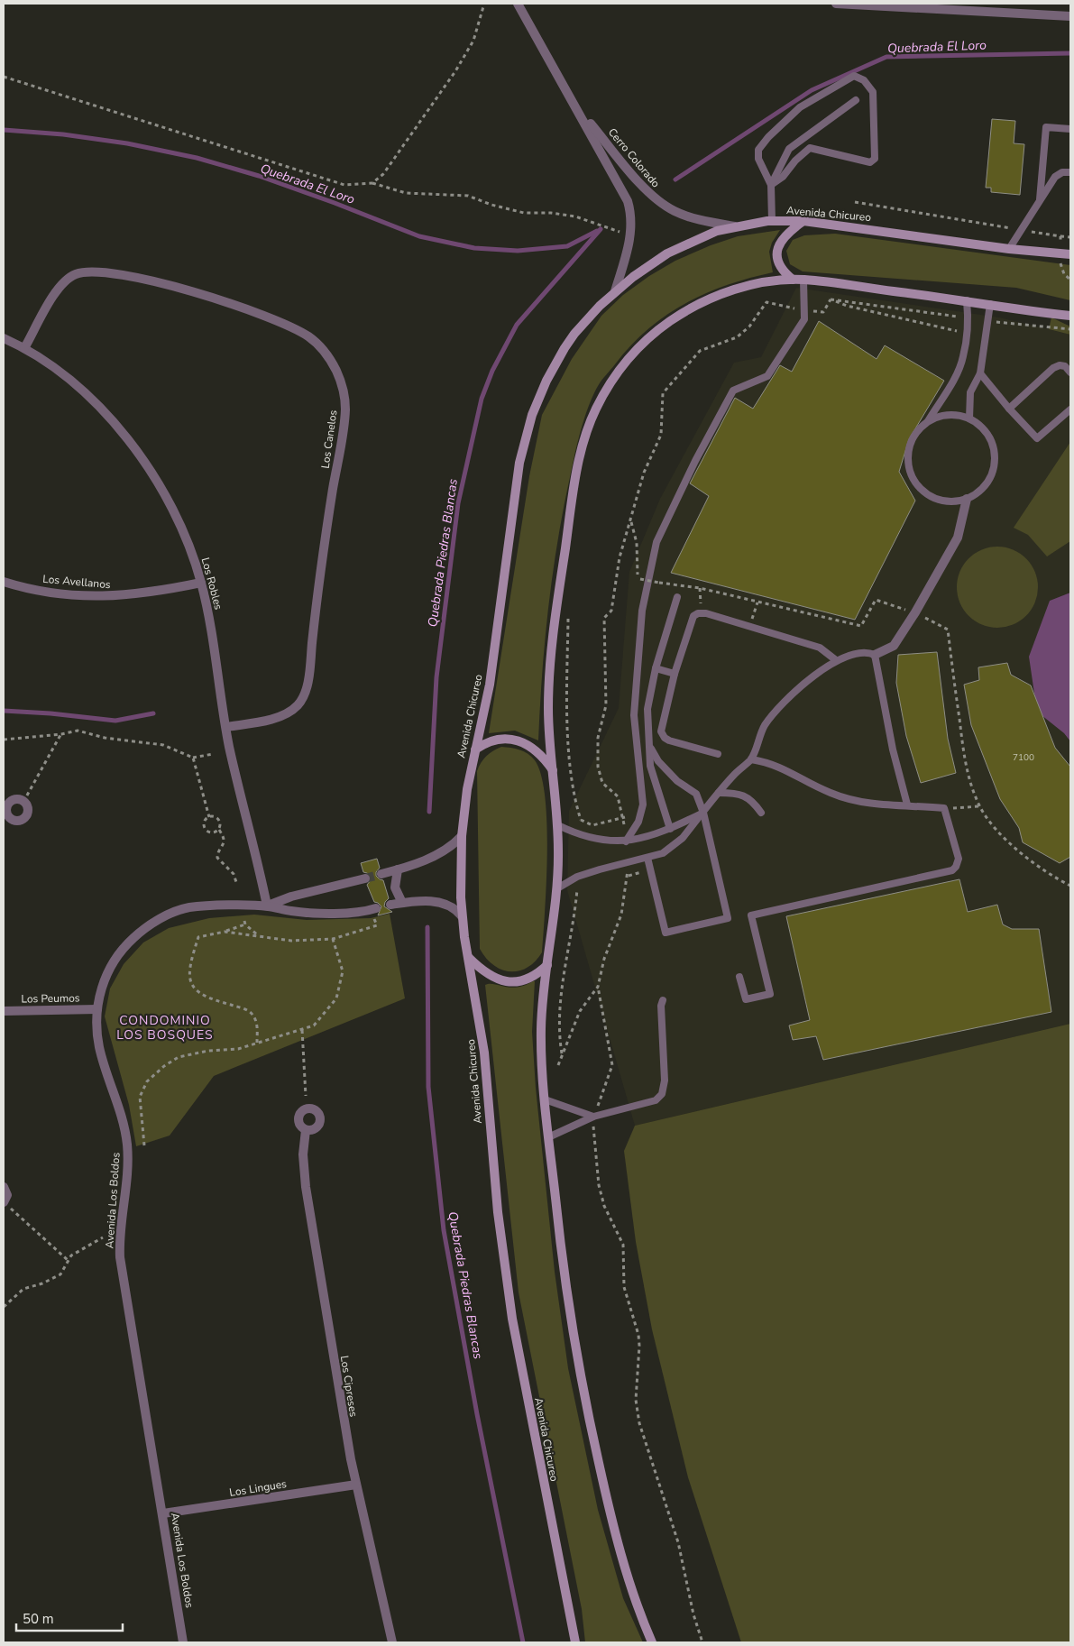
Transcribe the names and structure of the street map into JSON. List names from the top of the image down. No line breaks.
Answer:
{"streets":{"main road":["Avenida Chicureo"],"street":["Cerro Colorado","Los Canelos","Los Avellanos","Los Robles","Los Peumos","Avenida Los Boldos","Los Cipreses","Los Lingues"]},"crossings":[["Cerro Colorado","Avenida Chicureo"],["Los Canelos","Los Robles"],["Los Avellanos","Los Robles"],["Los Robles","Avenida Los Boldos"],["Los Peumos","Avenida Los Boldos"],["Avenida Los Boldos","Los Lingues"],["Los Cipreses","Los Lingues"]],"districts":["CONDOMINIO LOS BOSQUES"],"water":["Quebrada El Loro","Quebrada Piedras Blancas"],"house_numbers":["7100"],"scale_bar":"50 m"}
